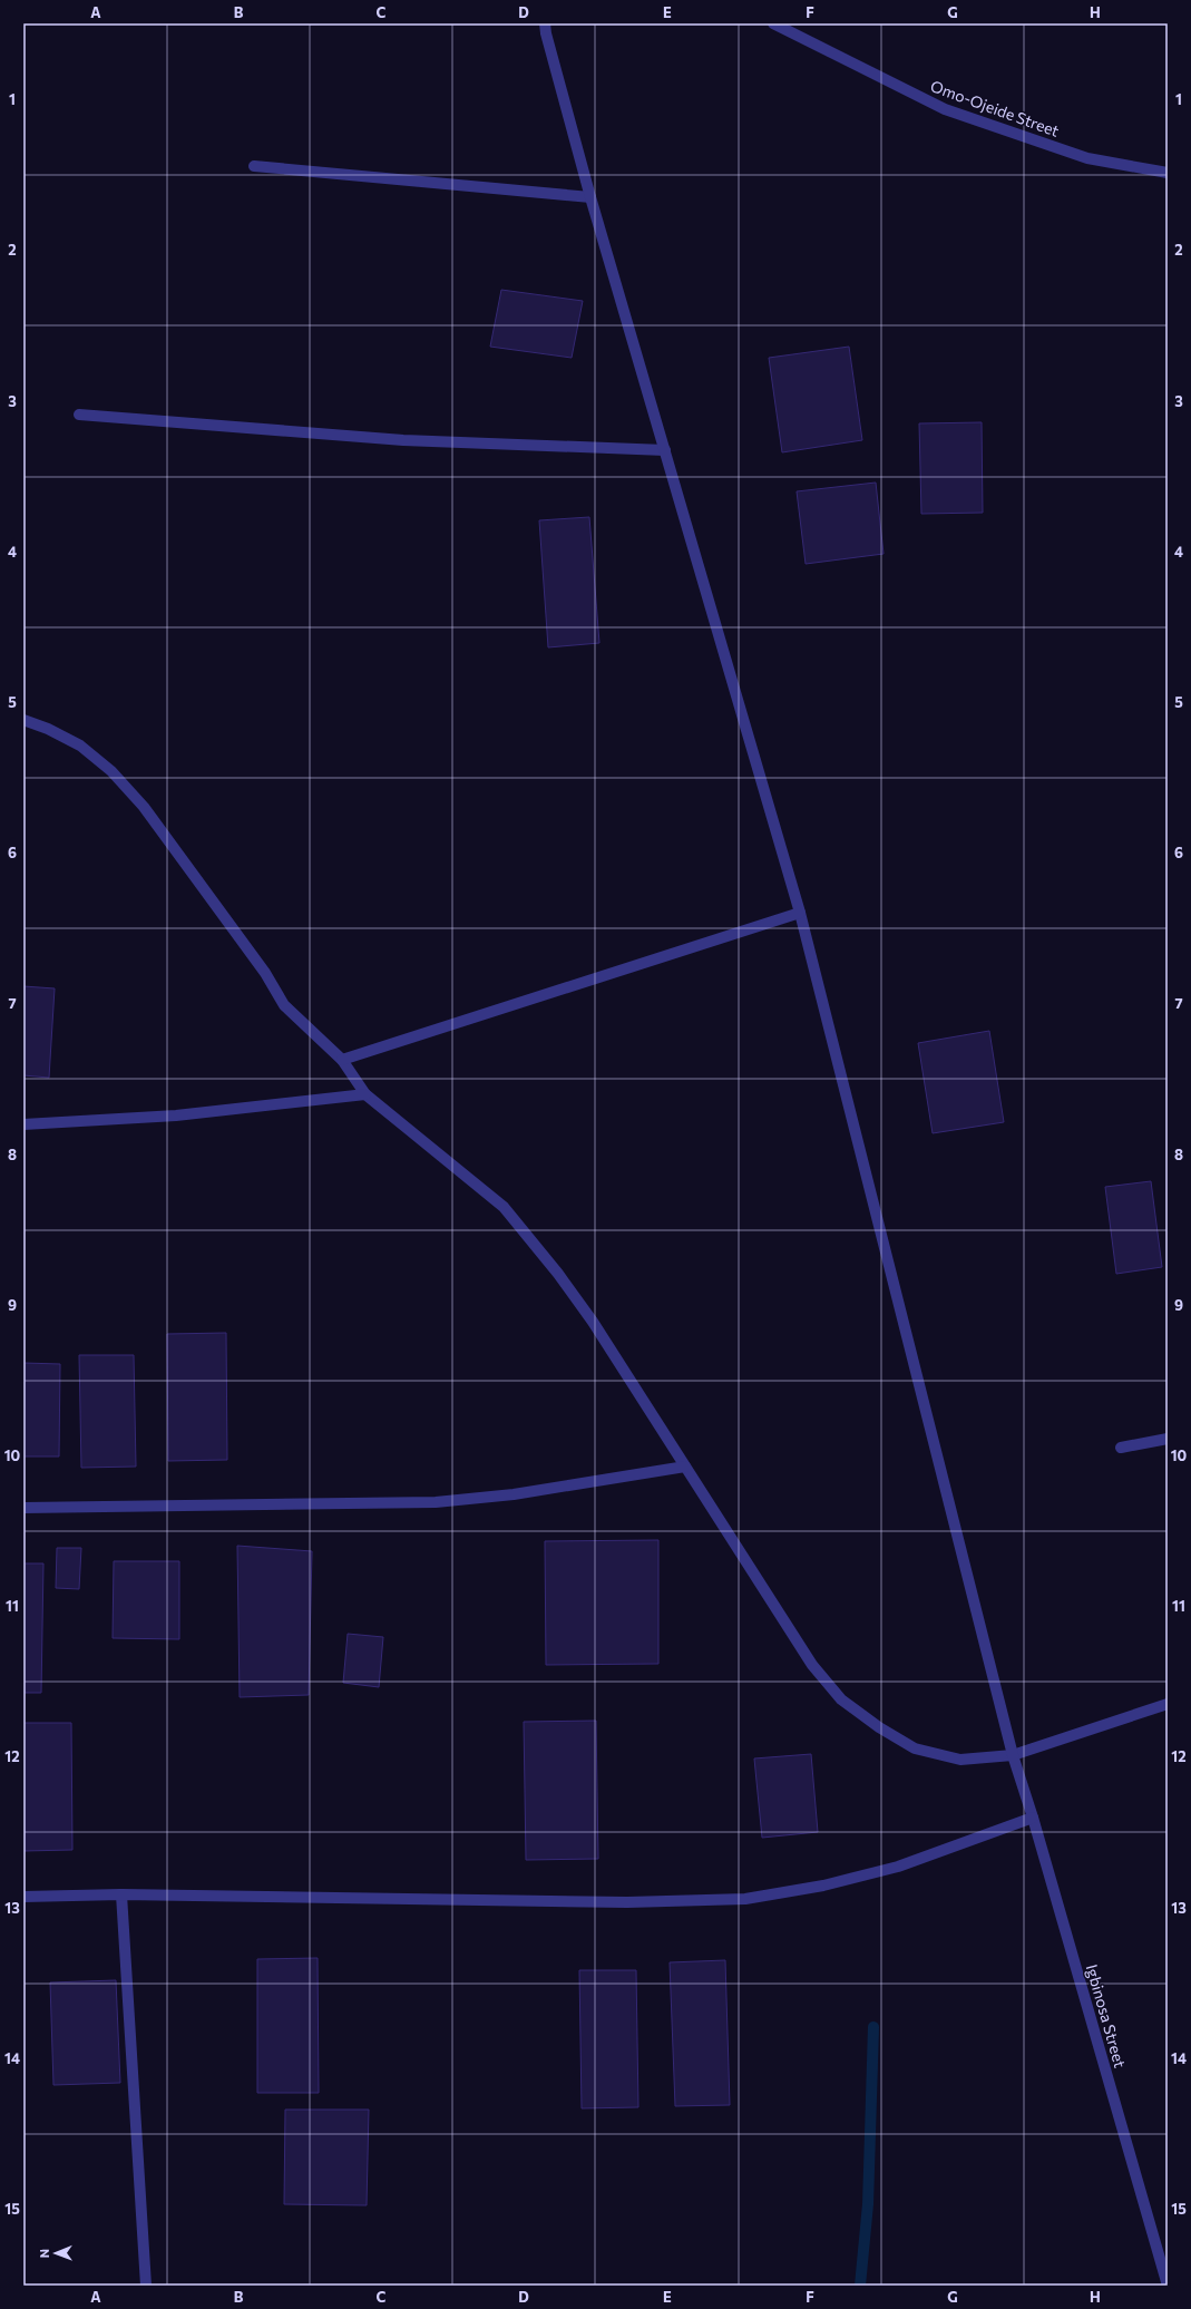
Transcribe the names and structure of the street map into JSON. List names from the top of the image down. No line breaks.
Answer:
{"streets":{"street":["Omo-Ojeide Street","Igbinosa Street"]},"north":"left","grid":{"columns":["A","B","C","D","E","F","G","H"],"rows":["1","2","3","4","5","6","7","8","9","10","11","12","13","14","15"]}}
